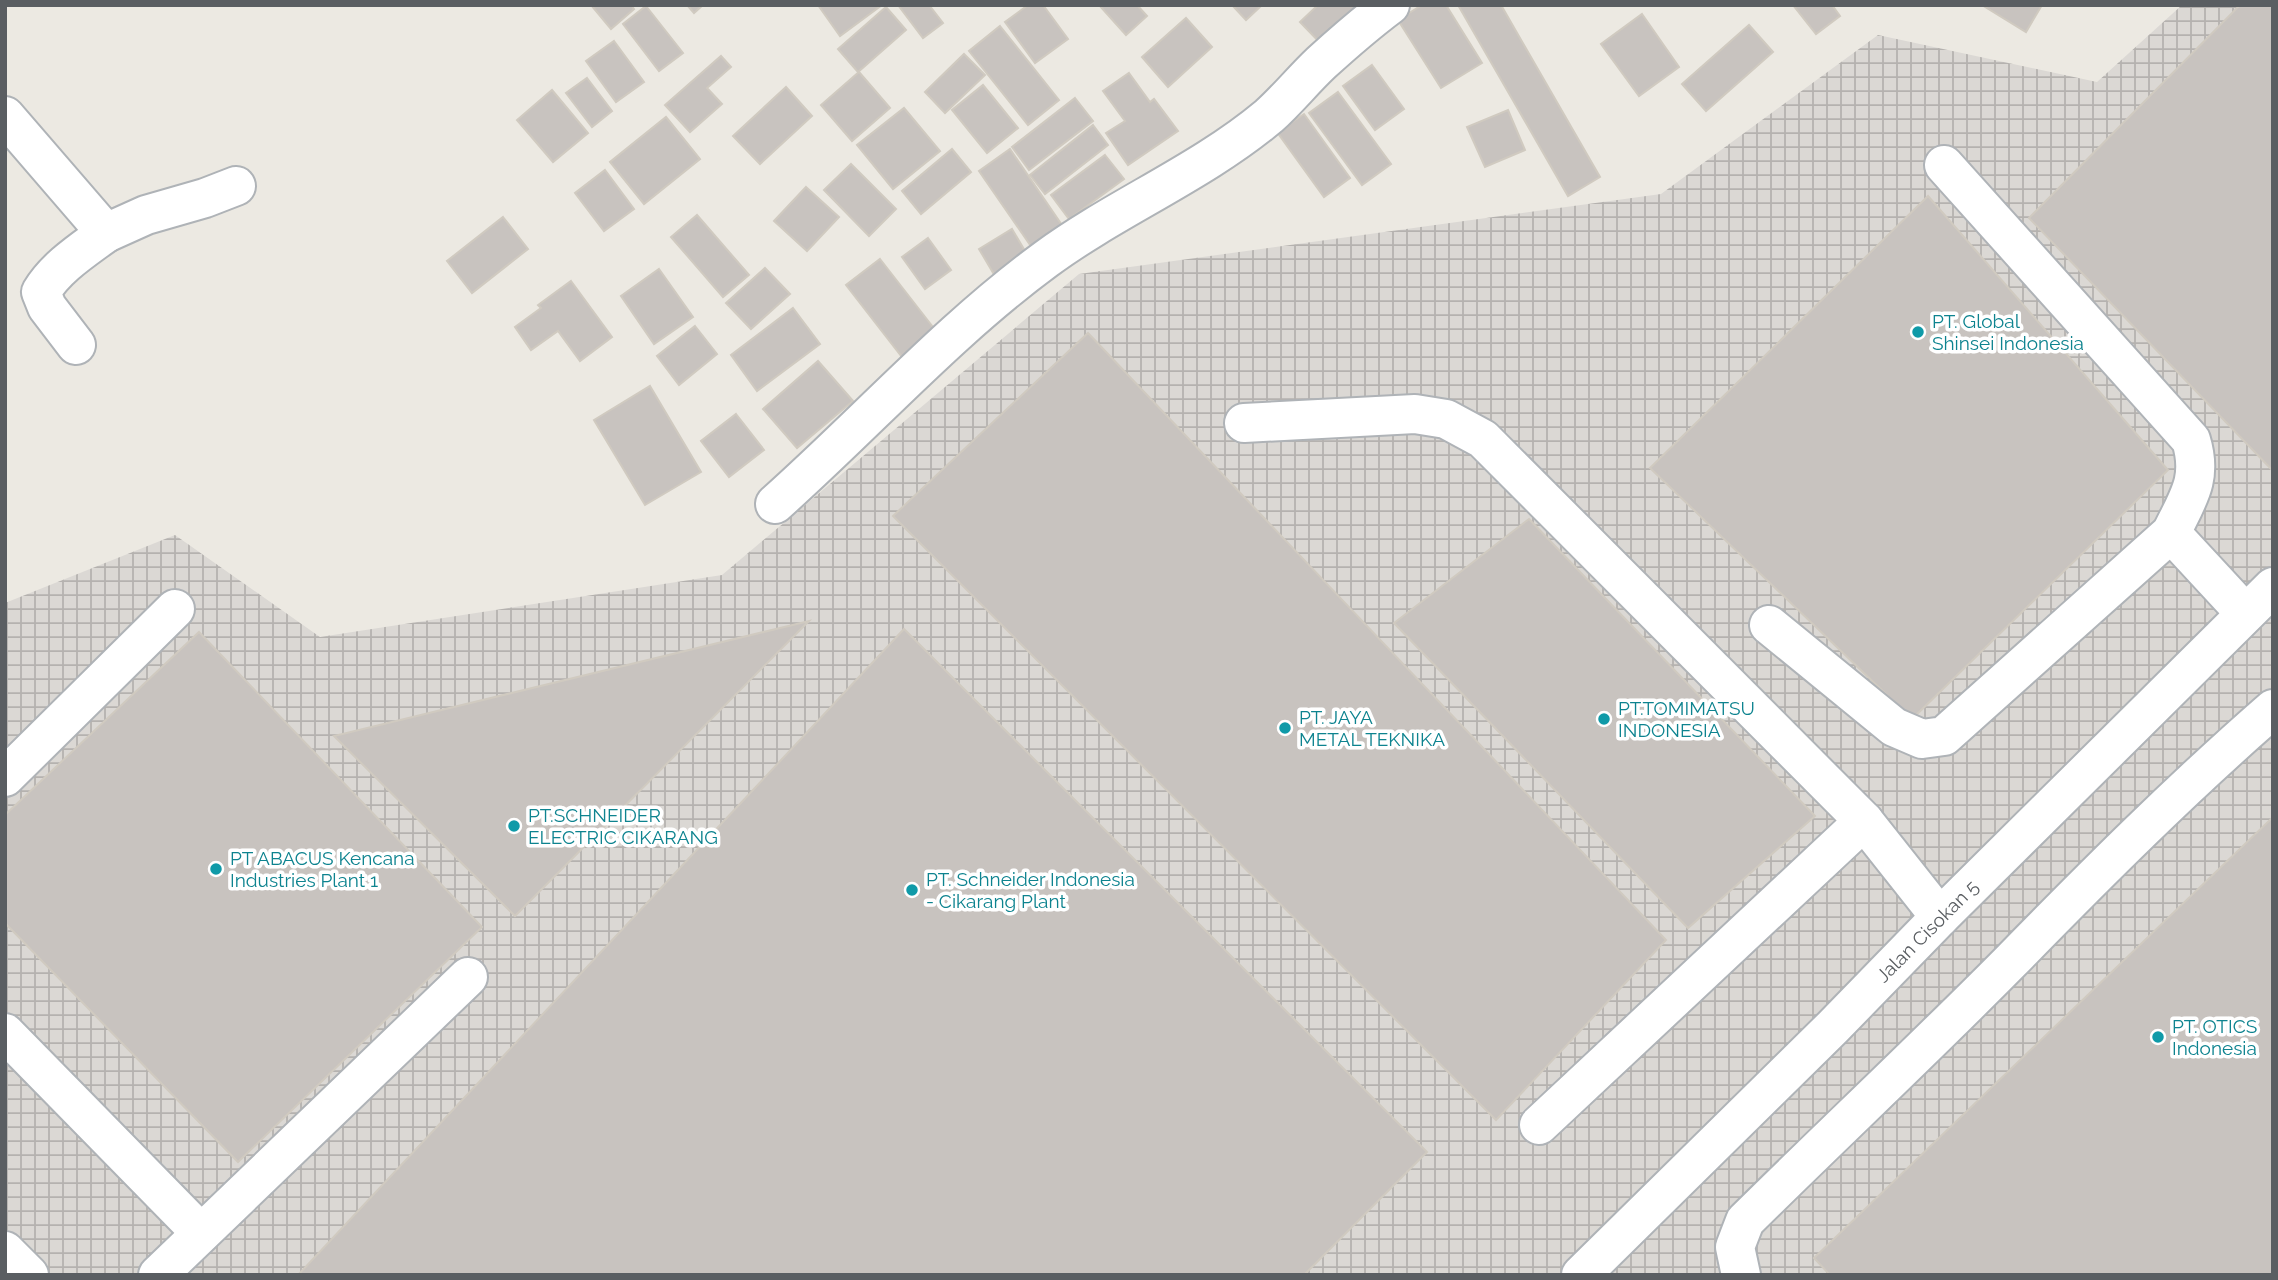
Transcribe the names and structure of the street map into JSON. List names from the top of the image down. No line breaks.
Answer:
{"streets":{"street":["Jalan Cisokan 5"]},"places":["PT. Global Shinsei Indonesia","PT.TOMIMATSU INDONESIA","PT. JAYA METAL TEKNIKA","PT.SCHNEIDER ELECTRIC CIKARANG","PT ABACUS Kencana Industries Plant 1","PT. Schneider Indonesia - Cikarang Plant","PT. OTICS Indonesia"]}
